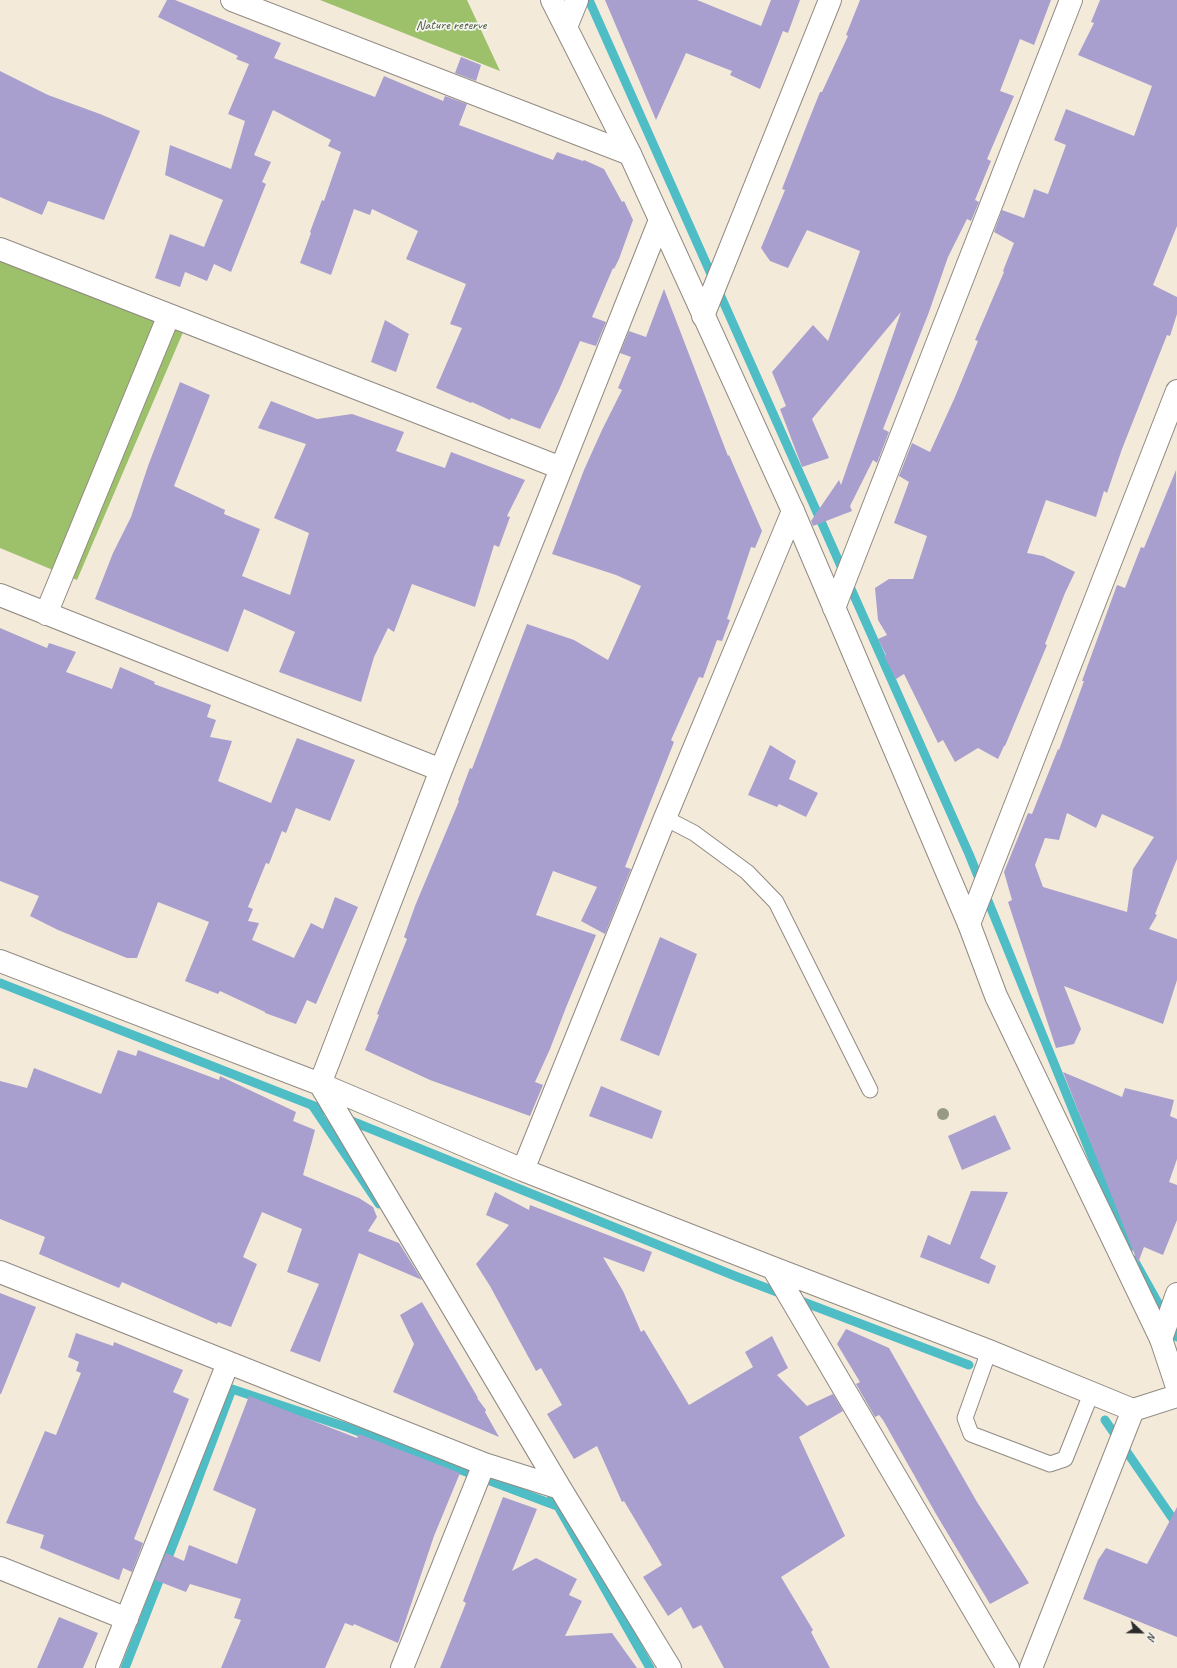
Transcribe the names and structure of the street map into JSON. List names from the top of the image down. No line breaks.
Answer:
{"parks":["Nature reserve"],"north":"right"}
